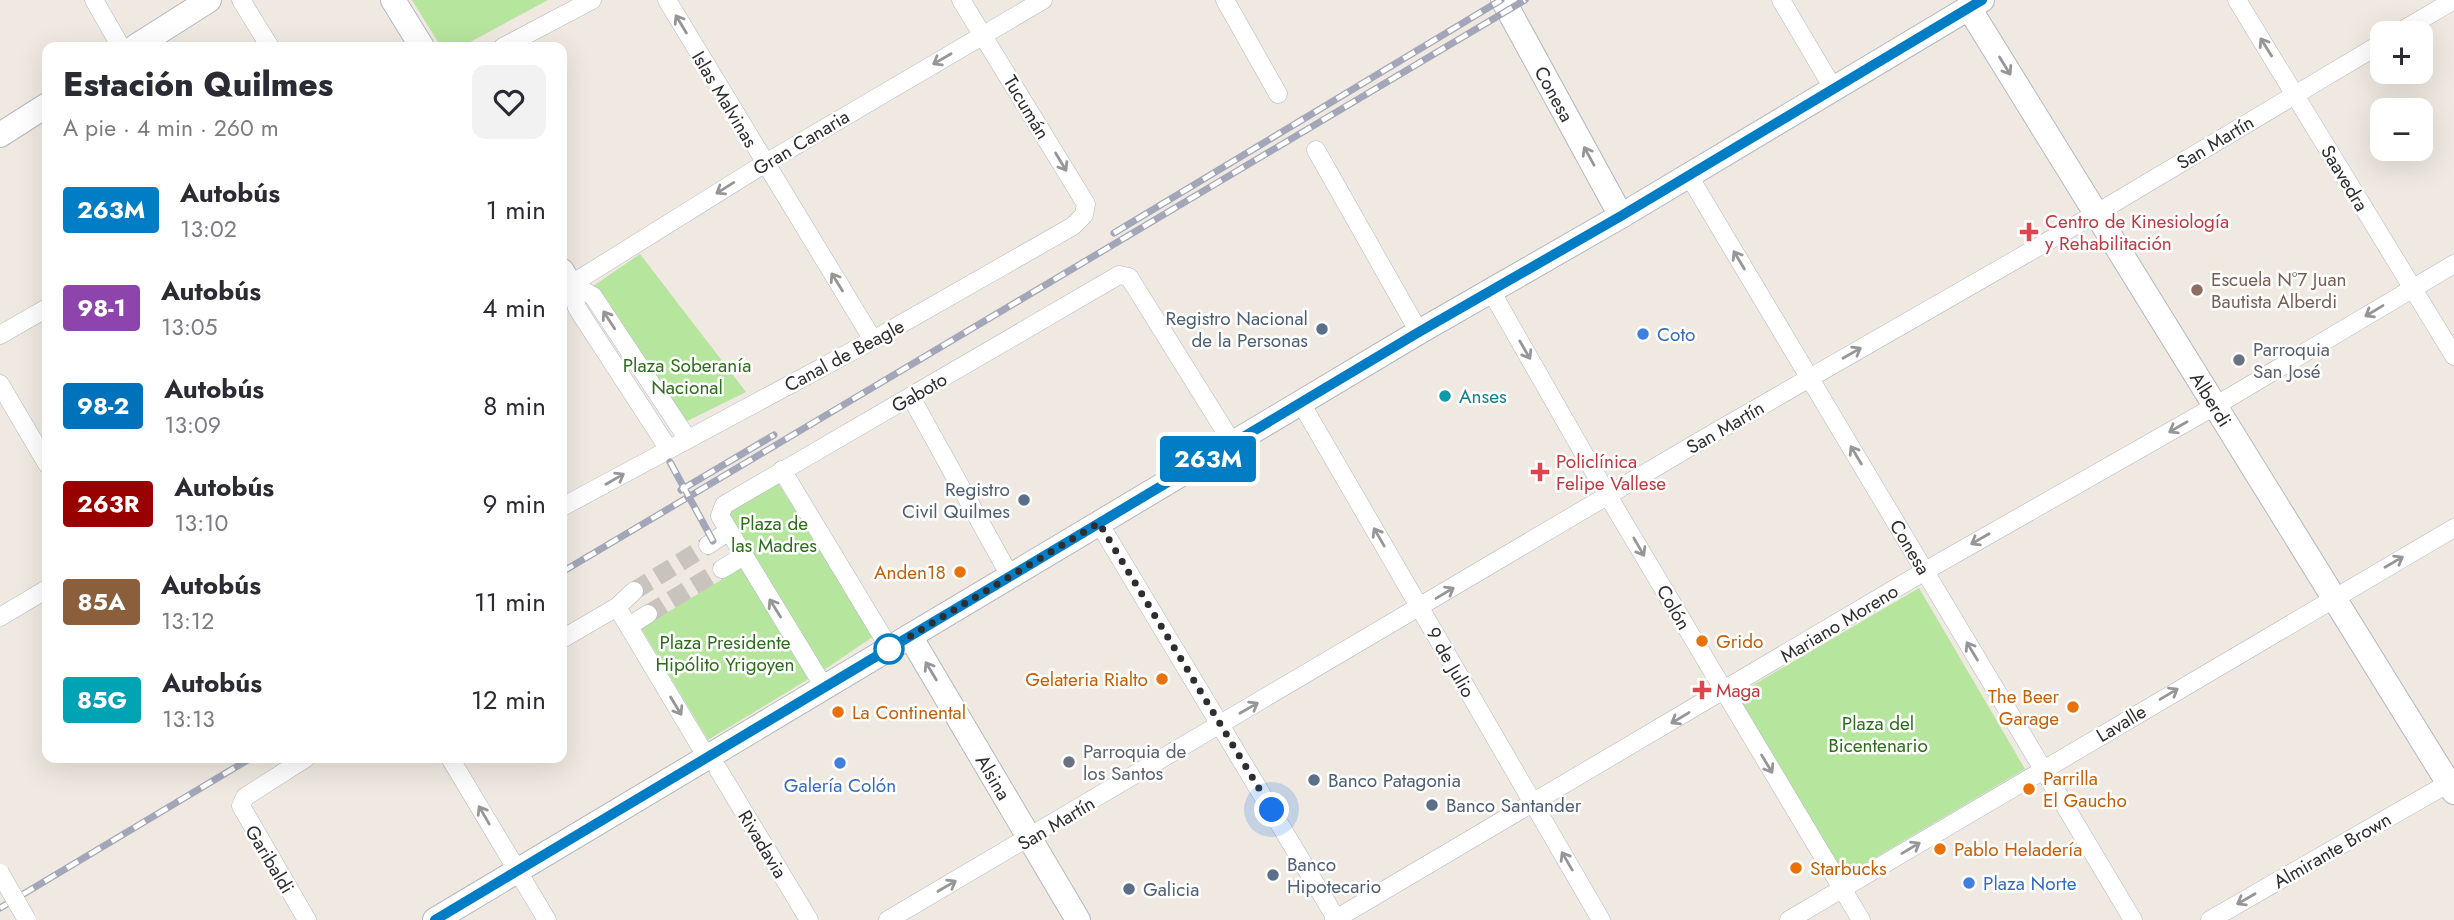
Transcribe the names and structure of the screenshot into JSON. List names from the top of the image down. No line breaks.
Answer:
{"streets":{"main road":["Conesa","Alberdi","Alsina"],"street":["Islas Malvinas","Tucumán","Gran Canaria","San Martín","Saavedra","Canal de Beagle","Gaboto","Colón","Mariano Moreno","9 de Julio","Lavalle","Rivadavia","Almirante Brown","Garibaldi"]},"crossings":[["Conesa","San Martín"],["Conesa","Mariano Moreno"],["Conesa","Lavalle"],["Islas Malvinas","Gran Canaria"],["Islas Malvinas","Canal de Beagle"],["Tucumán","Gran Canaria"],["Tucumán","Canal de Beagle"],["San Martín","Saavedra"],["San Martín","Alberdi"],["San Martín","Colón"],["San Martín","9 de Julio"],["San Martín","Alsina"],["Saavedra","Mariano Moreno"],["Alberdi","Mariano Moreno"],["Alberdi","Lavalle"],["Alberdi","Almirante Brown"],["Colón","Mariano Moreno"],["Colón","Lavalle"],["Mariano Moreno","9 de Julio"]],"one_way":["Conesa","Islas Malvinas","Tucumán","Gran Canaria","San Martín","Colón","Mariano Moreno","9 de Julio","Lavalle","Alsina","Almirante Brown"],"parks":["Plaza Soberanía Nacional","Plaza de las Madres","Plaza Presidente Hipólito Yrigoyen","Plaza del Bicentenario"],"places":{"health":["Centro de Kinesiología y Rehabilitación","Policlínica Felipe Vallese","Maga"],"other":["Escuela N°7 Juan Bautista Alberdi","Registro Nacional de la Personas","Coto","Parroquia San José","Anses","Registro Civil Quilmes","Anden18","Grido","Gelateria Rialto","The Beer Garage","La Continental","Parroquia de los Santos","Galería Colón","Banco Patagonia","Parrilla El Gaucho","Banco Santander","Pablo Heladería","Starbucks","Banco Hipotecario","Plaza Norte","Galicia"]},"lines":["bus line 263M"],"page":{"on_map":"263M","map_buttons":["+","−"],"heading":["Estación Quilmes","A pie · 4 min · 260 m"],"list":[{"mark":"263M","name":"Autobús","note":"13:02","value":"1 min"},{"mark":"98-1","name":"Autobús","note":"13:05","value":"4 min"},{"mark":"98-2","name":"Autobús","note":"13:09","value":"8 min"},{"mark":"263R","name":"Autobús","note":"13:10","value":"9 min"},{"mark":"85A","name":"Autobús","note":"13:12","value":"11 min"},{"mark":"85G","name":"Autobús","note":"13:13","value":"12 min"}]}}
